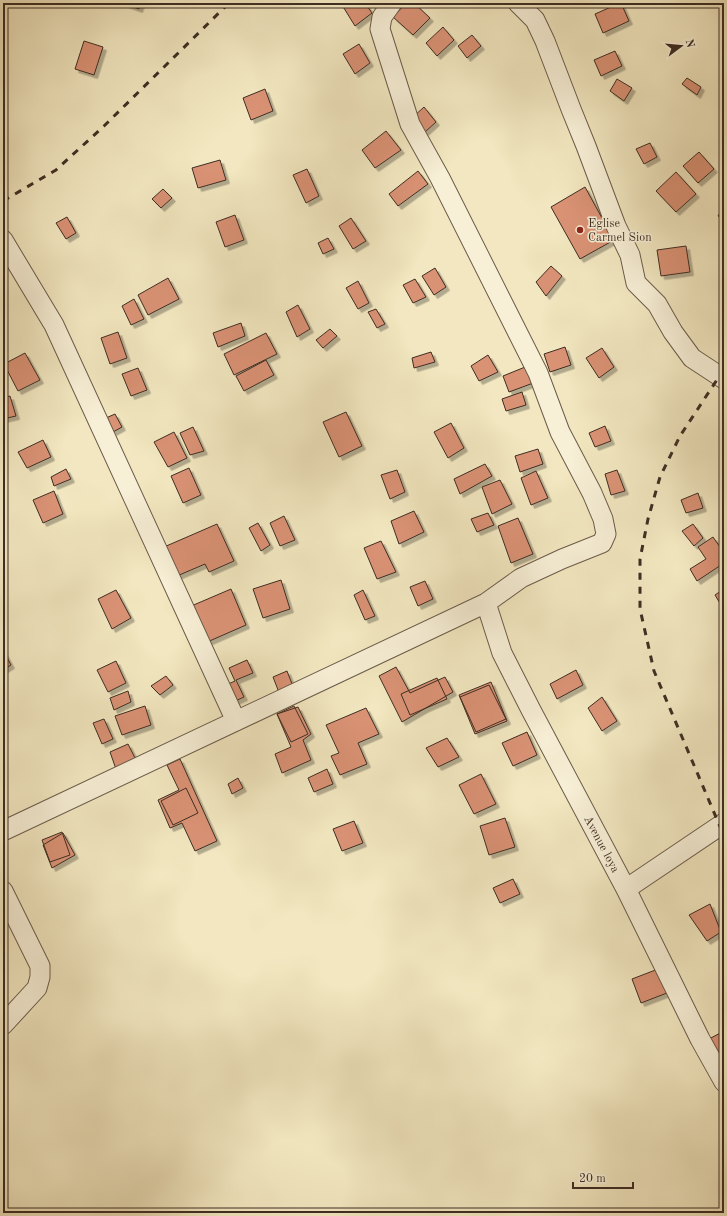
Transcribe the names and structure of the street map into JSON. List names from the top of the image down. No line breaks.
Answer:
{"streets":{"street":["Avenue loya"]},"places":["Eglise Carmel Sion"],"scale_bar":"20 m","north":"right"}
